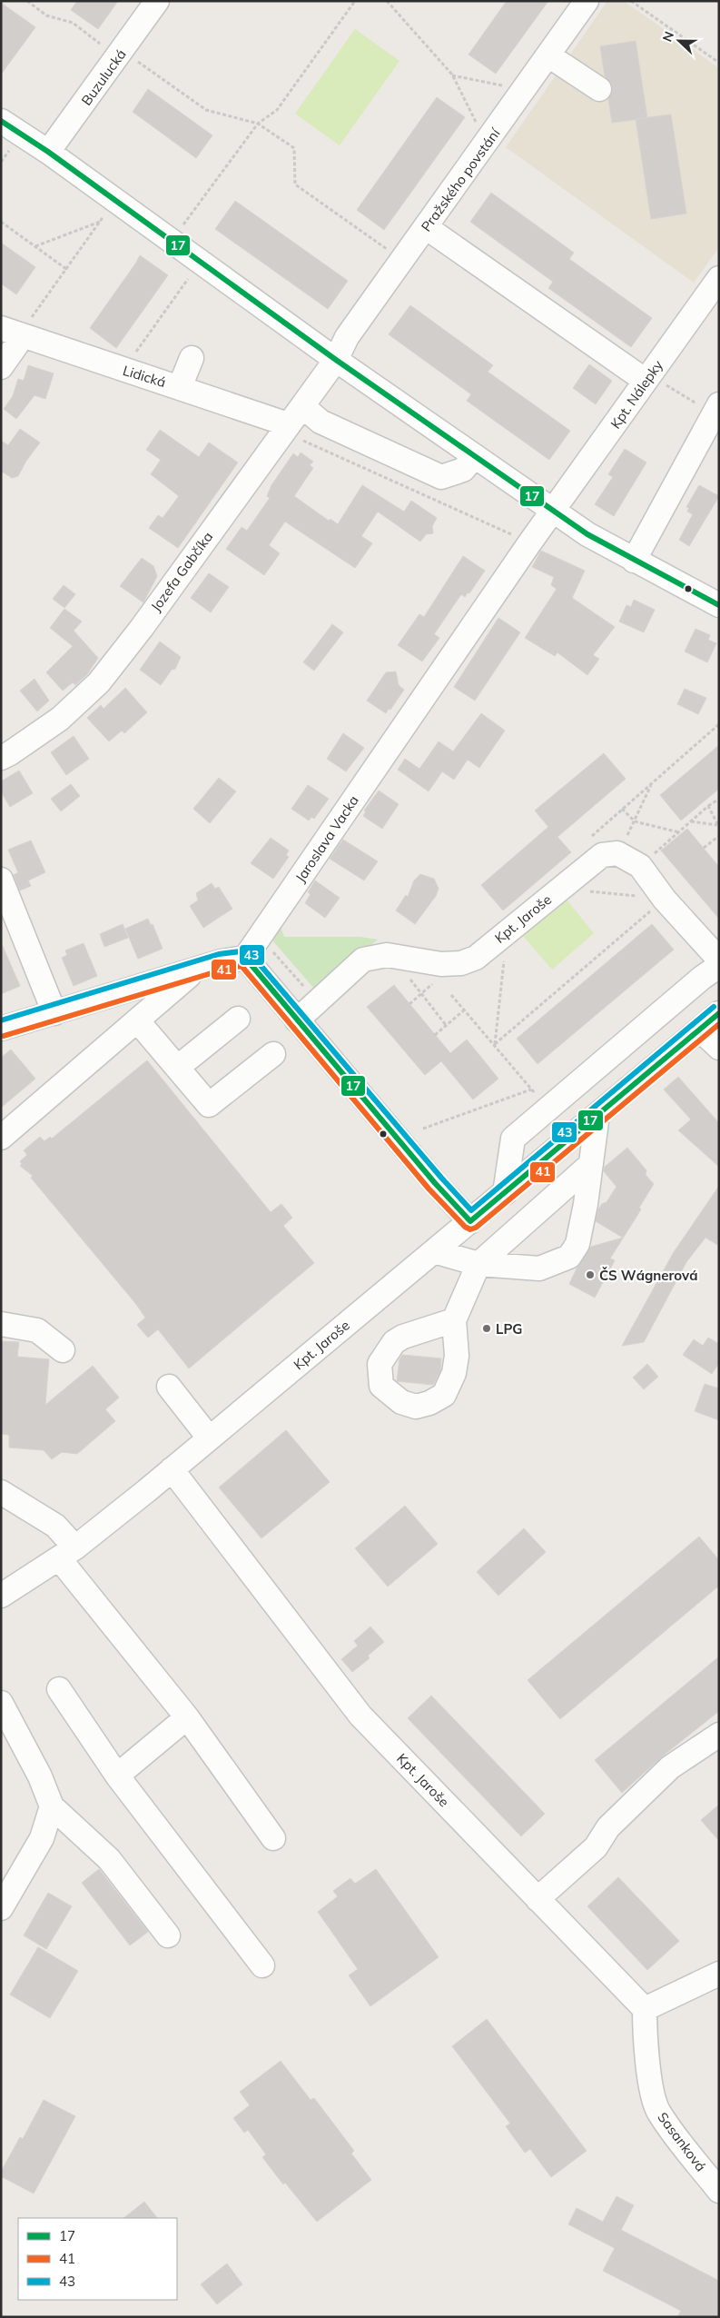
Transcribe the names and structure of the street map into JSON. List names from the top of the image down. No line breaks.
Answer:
{"streets":{"street":["Buzulucká","Pražského povstání","Lidická","Kpt. Nálepky","Jozefa Gabčíka","Jaroslava Vacka","Kpt. Jaroše","Sasanková"]},"crossings":[["Pražského povstání","Jozefa Gabčíka"],["Lidická","Jozefa Gabčíka"],["Kpt. Nálepky","Jaroslava Vacka"],["Kpt. Jaroše","Sasanková"]],"places":["ČS Wágnerová","LPG"],"lines":["transit line 17","transit line 43","transit line 41"],"legend":["17","41","43"],"north":"left"}
